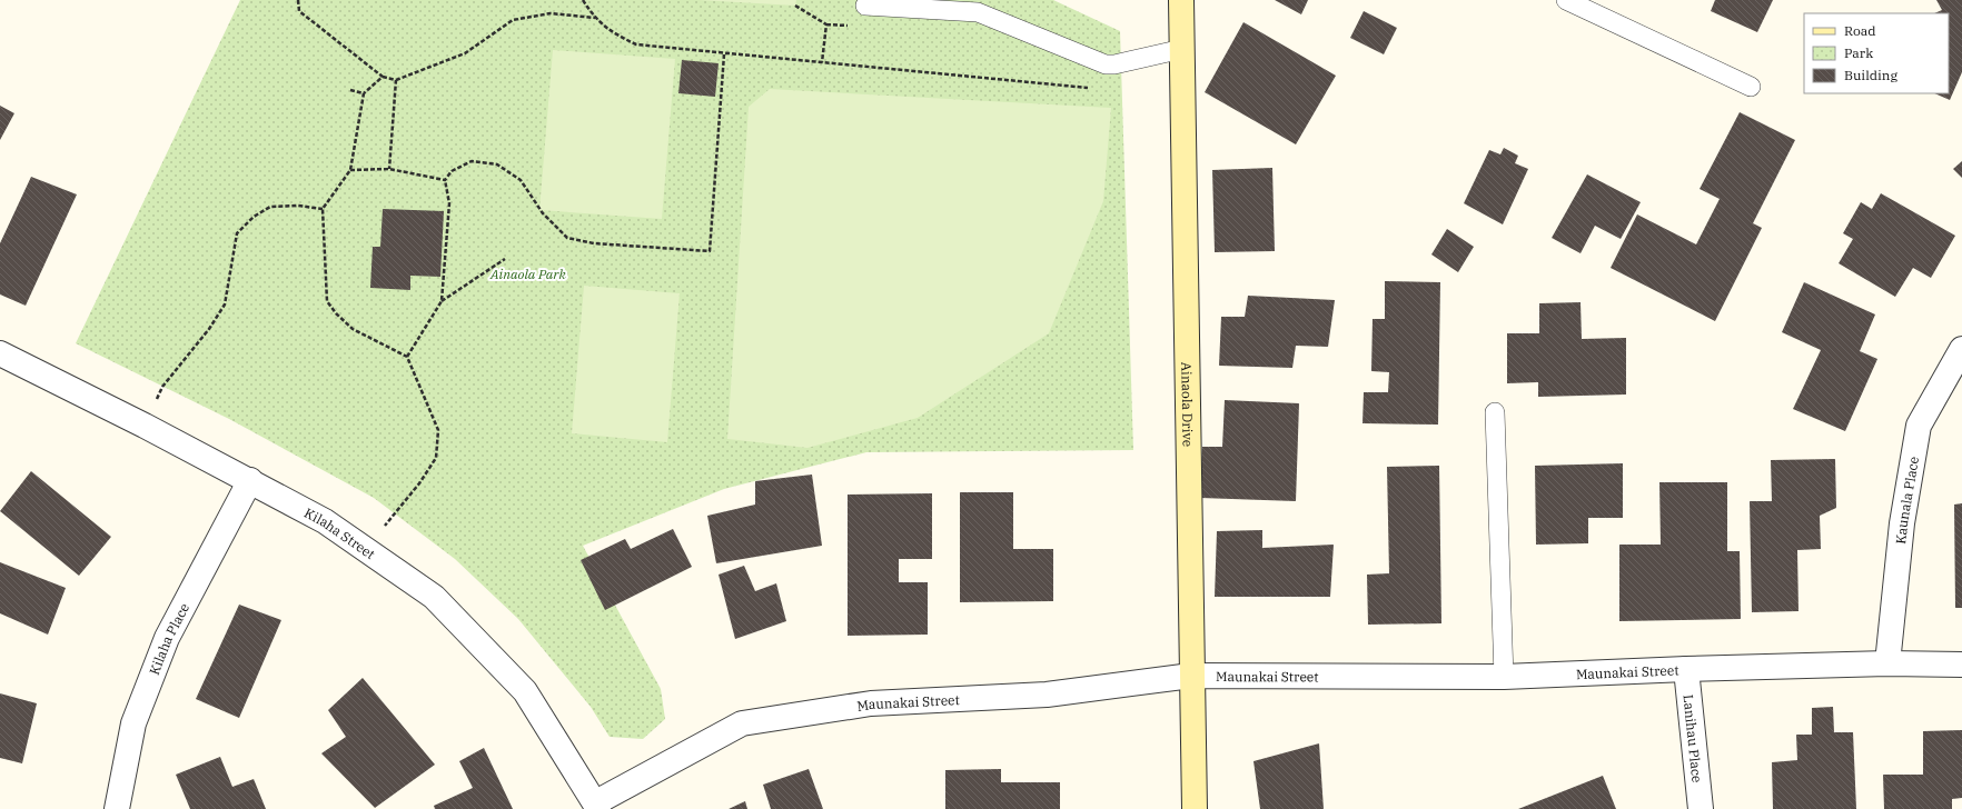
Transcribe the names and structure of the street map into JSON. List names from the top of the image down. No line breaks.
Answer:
{"streets":{"street":["Ainaola Drive","Kaunala Place","Kilaha Street","Kilaha Place","Maunakai Street","Lanihau Place"]},"crossings":[["Ainaola Drive","Maunakai Street"],["Kaunala Place","Maunakai Street"],["Kilaha Street","Kilaha Place"],["Kilaha Street","Maunakai Street"],["Maunakai Street","Lanihau Place"]],"parks":["Ainaola Park"],"legend":["Road","Park","Building"]}
